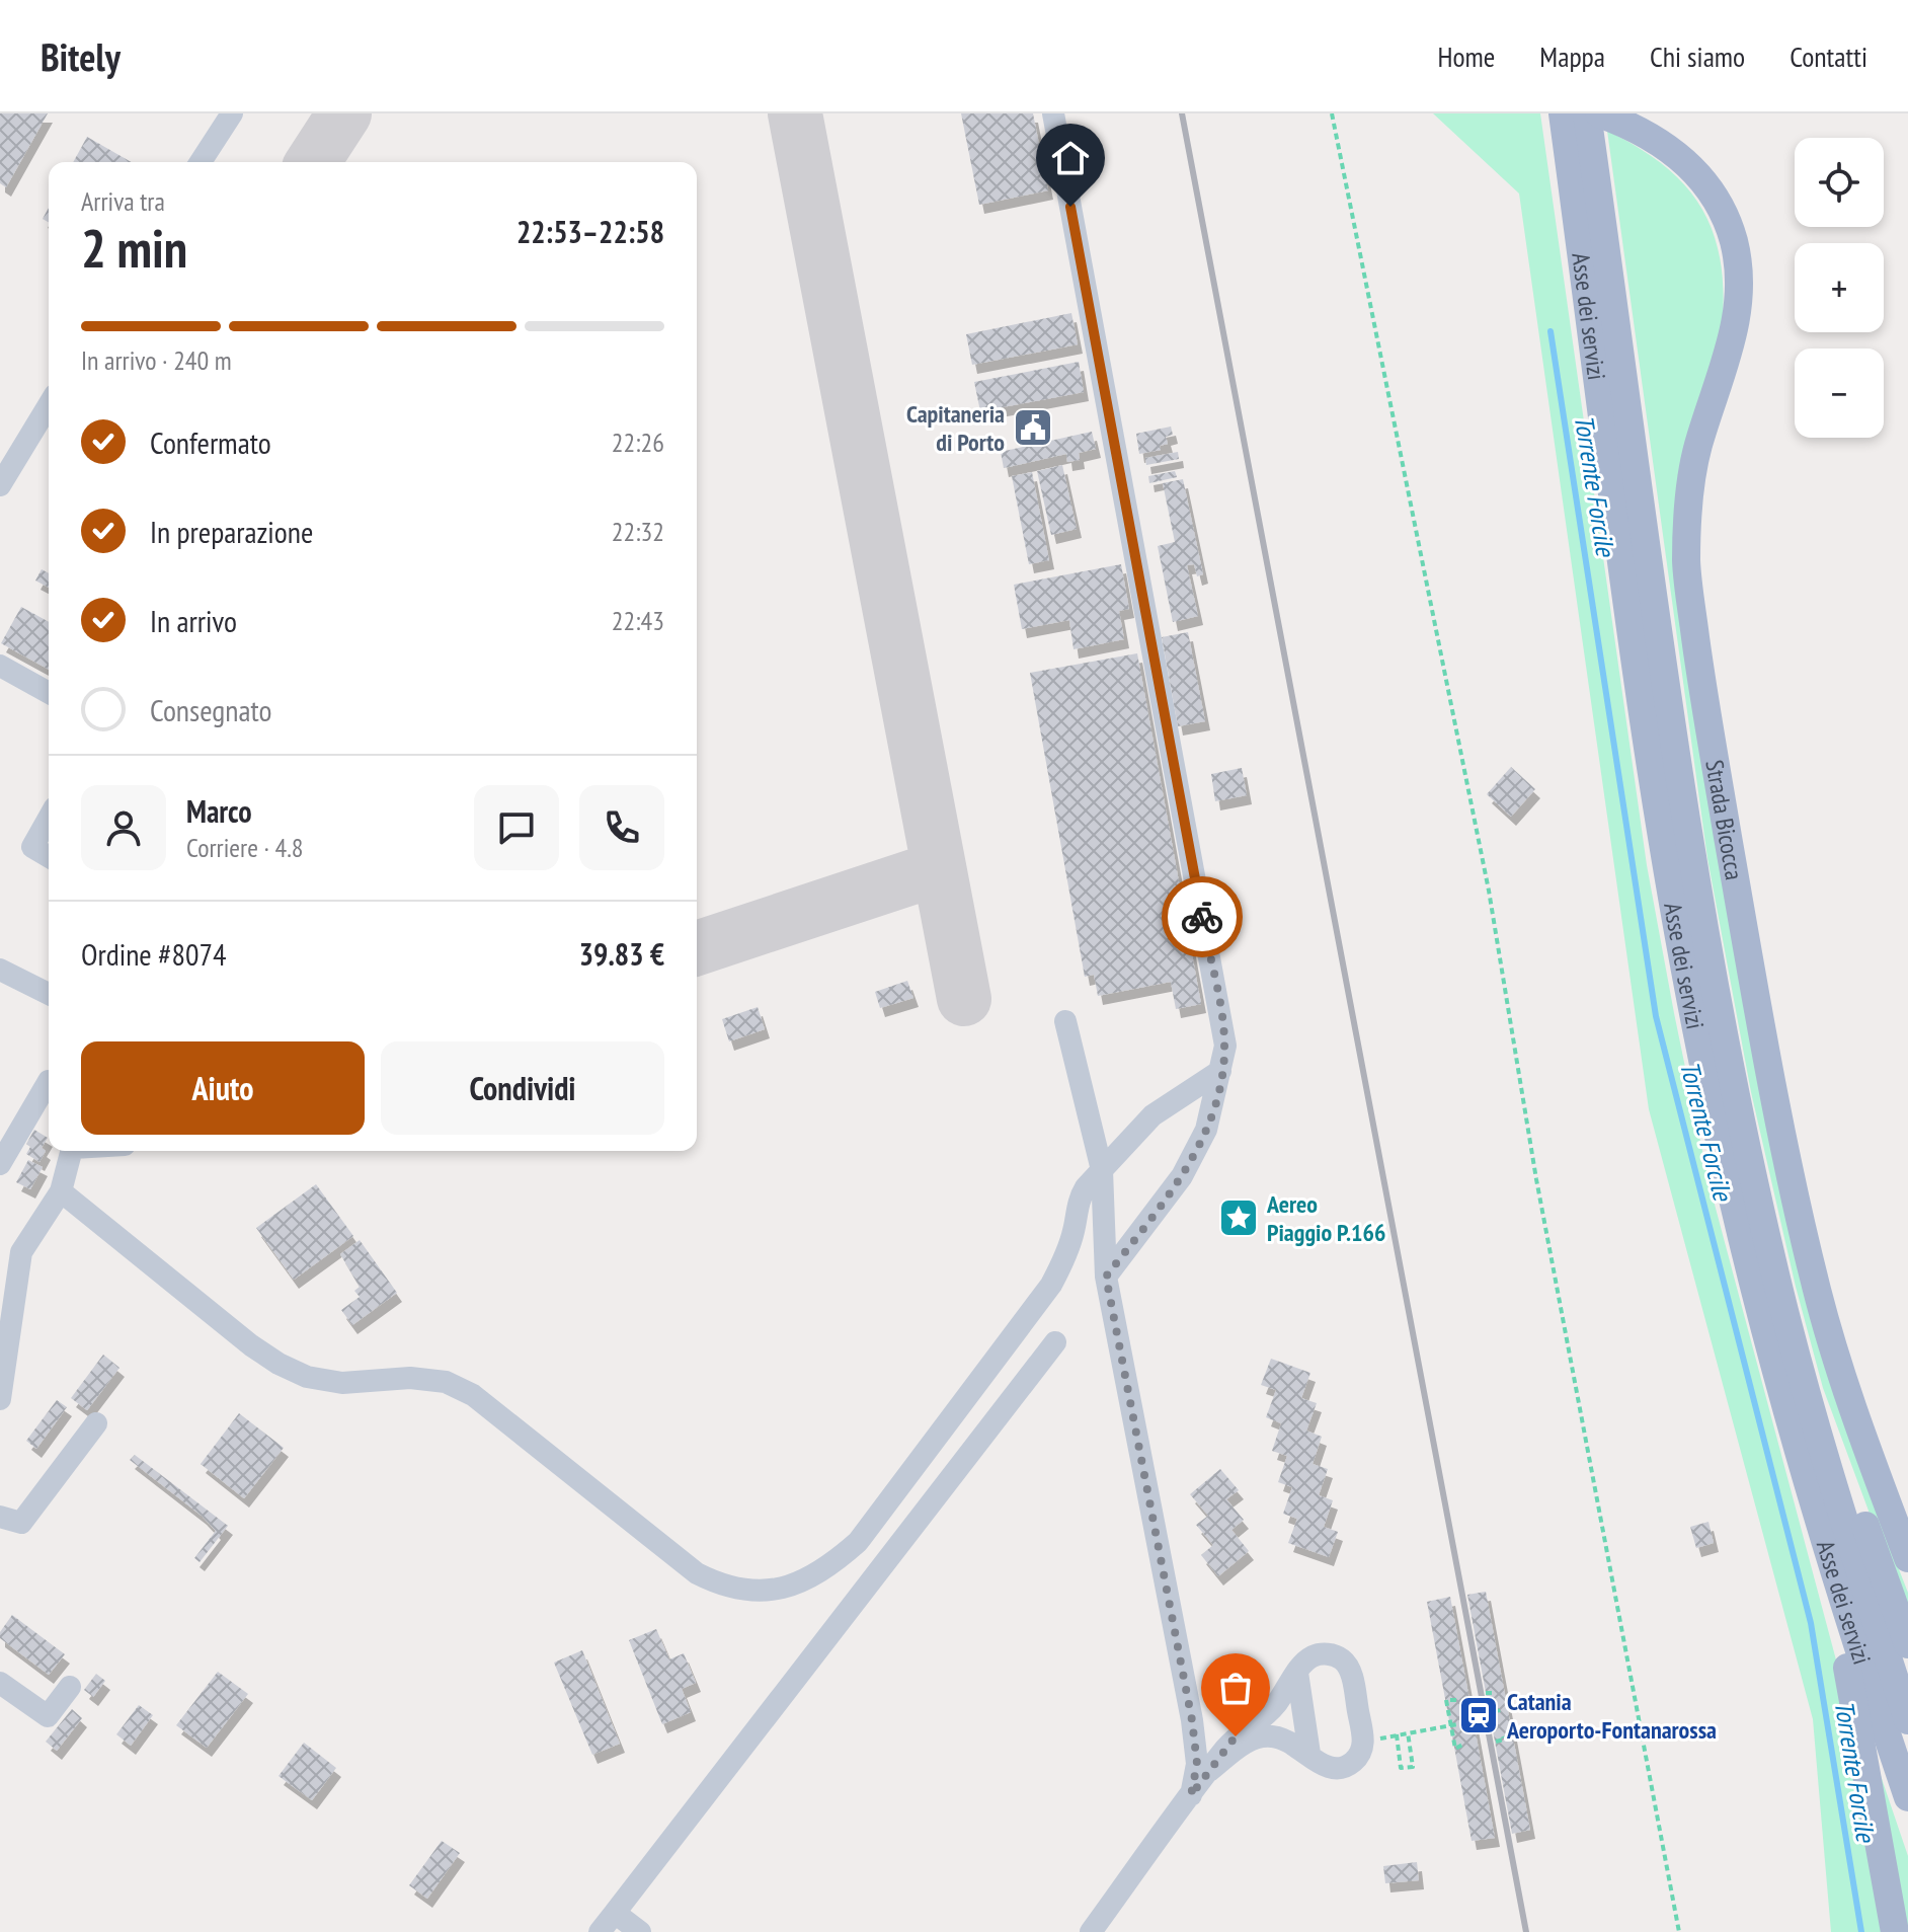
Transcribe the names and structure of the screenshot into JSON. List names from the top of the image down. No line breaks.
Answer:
{"streets":{"main road":["Asse dei servizi","Strada Bicocca"]},"water":["Torrente Forcile"],"places":{"public building":["Capitaneria di Porto"],"place":["Aereo Piaggio P.166"],"station":["Catania Aeroporto-Fontanarossa"]},"page":{"header":"Bitely","nav":["Home","Mappa","Chi siamo","Contatti"],"map_buttons":["+","−"],"heading":["2 min","Arriva tra","22:53–22:58"],"panel":["Marco","Corriere · 4.8","Ordine #8074","39.83 €"],"bar":"In arrivo · 240 m","list":[["Confermato","22:26"],["In preparazione","22:32"],["In arrivo","22:43"],"Consegnato"],"buttons":["Aiuto","Condividi"]}}
